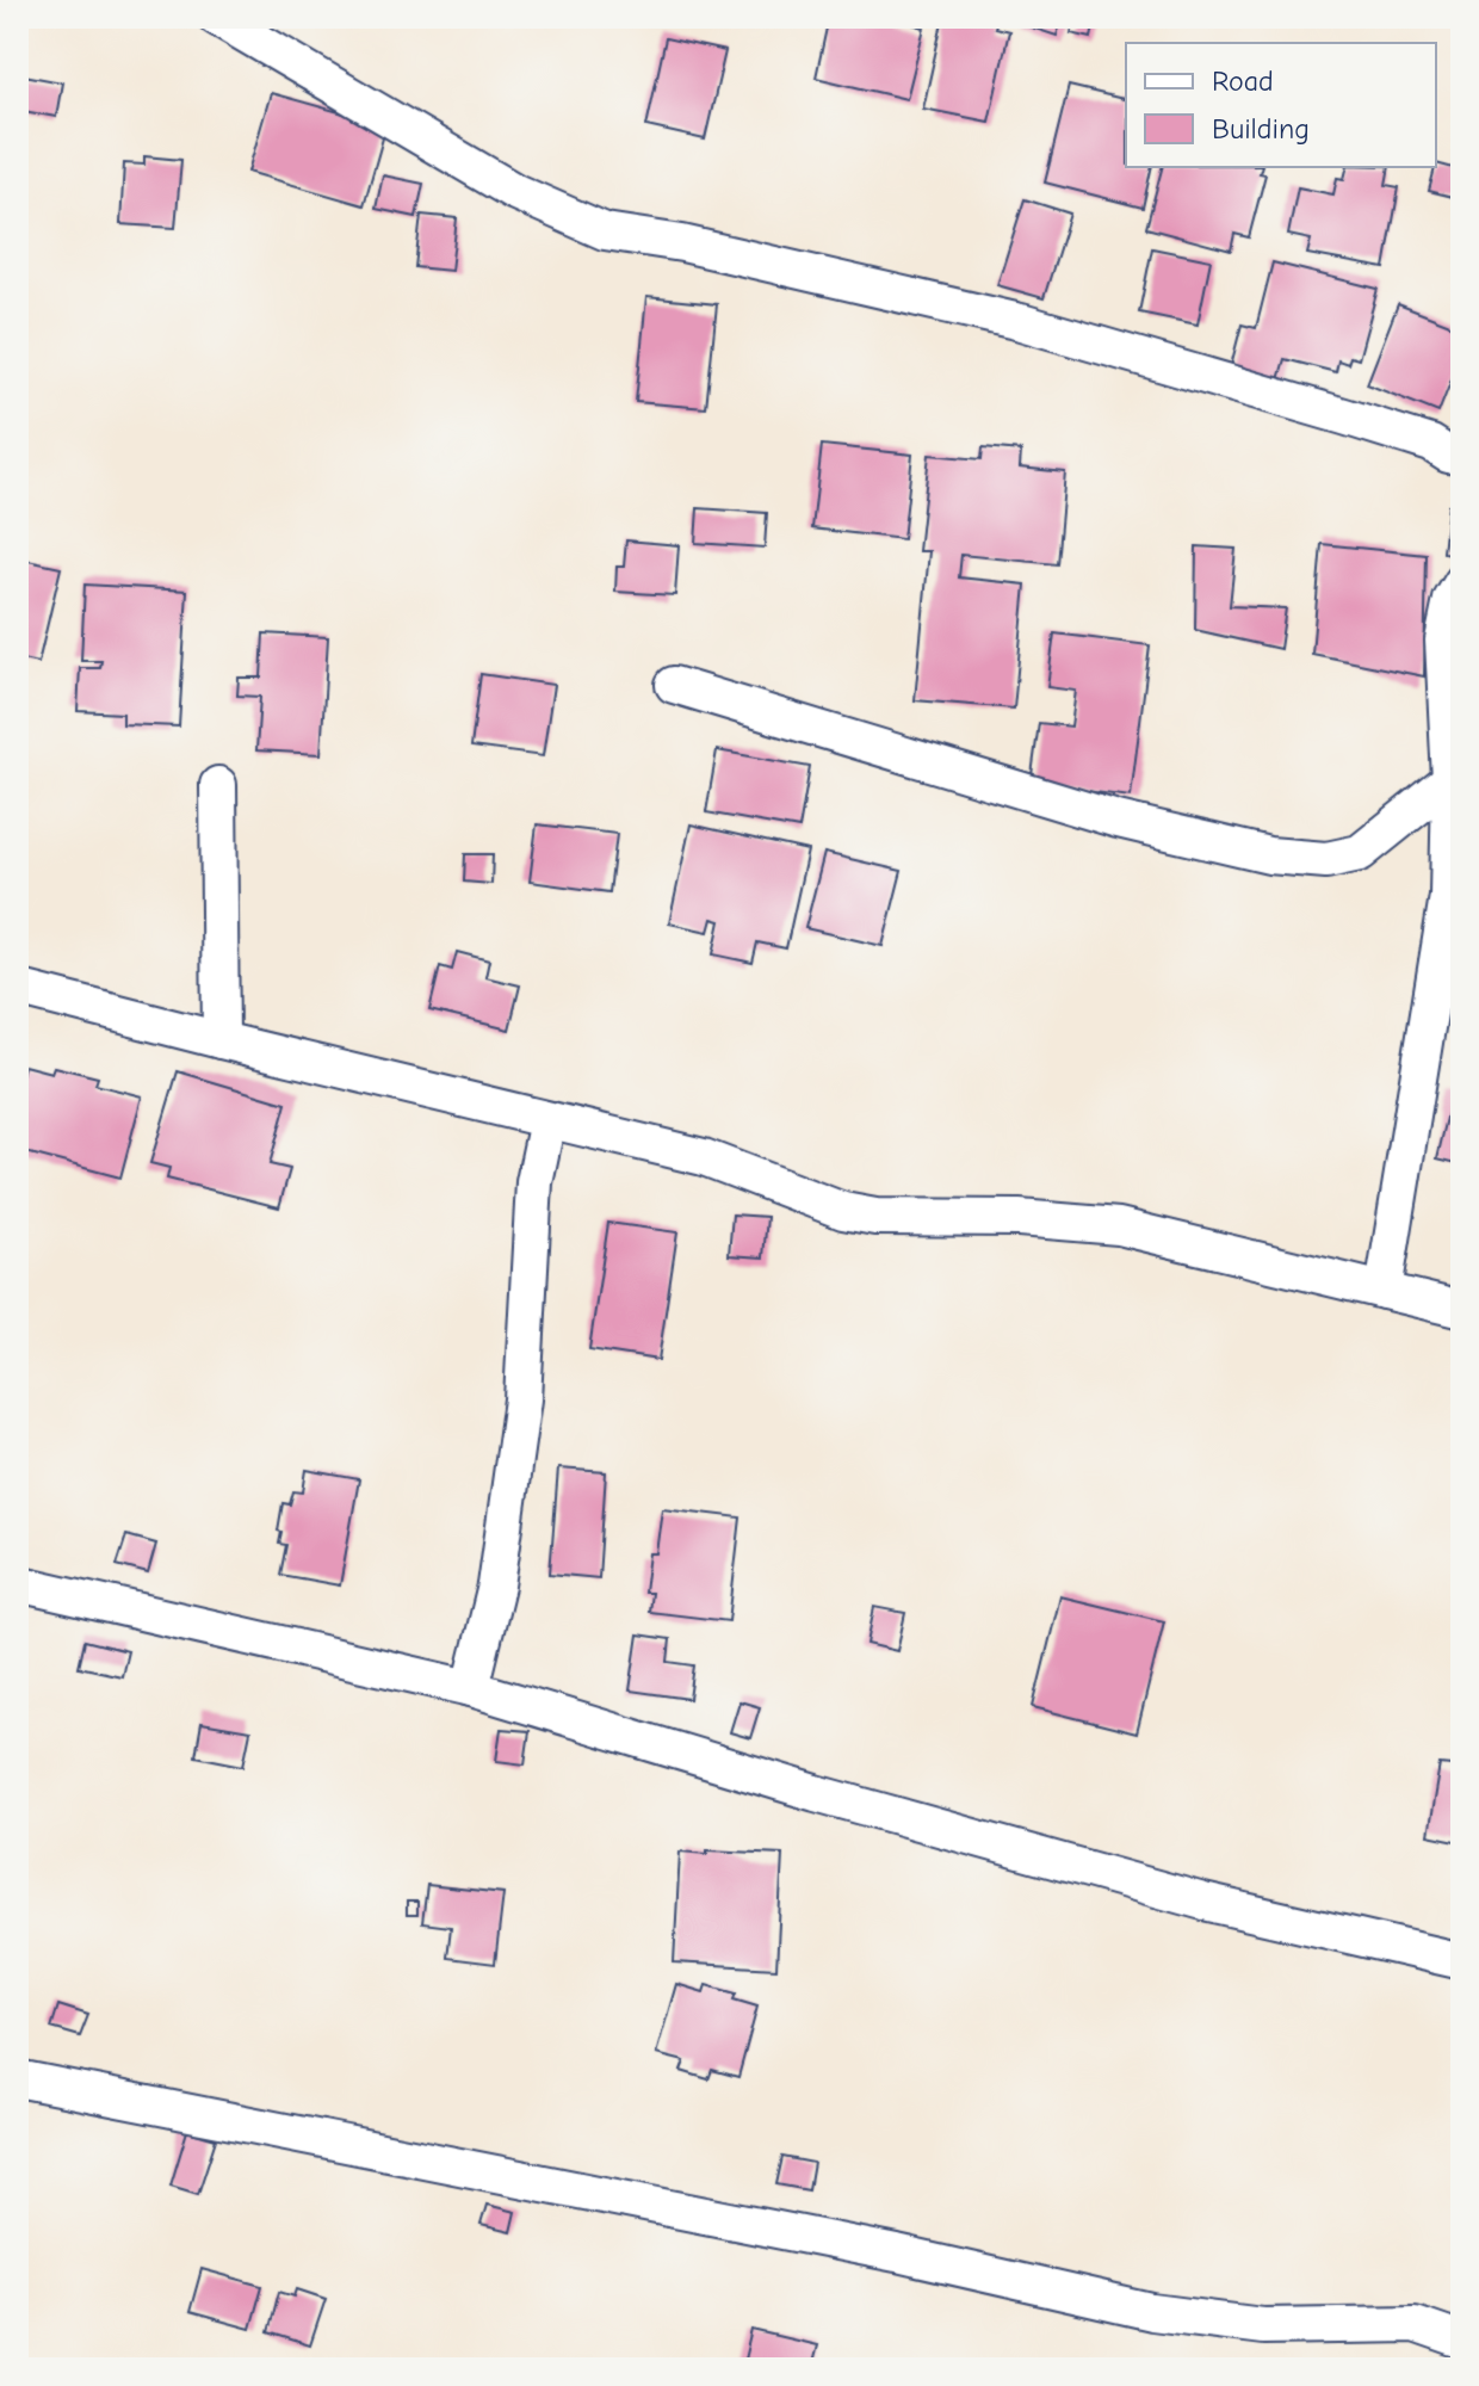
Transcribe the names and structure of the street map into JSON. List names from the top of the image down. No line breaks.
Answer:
{"legend":["Road","Building"]}
